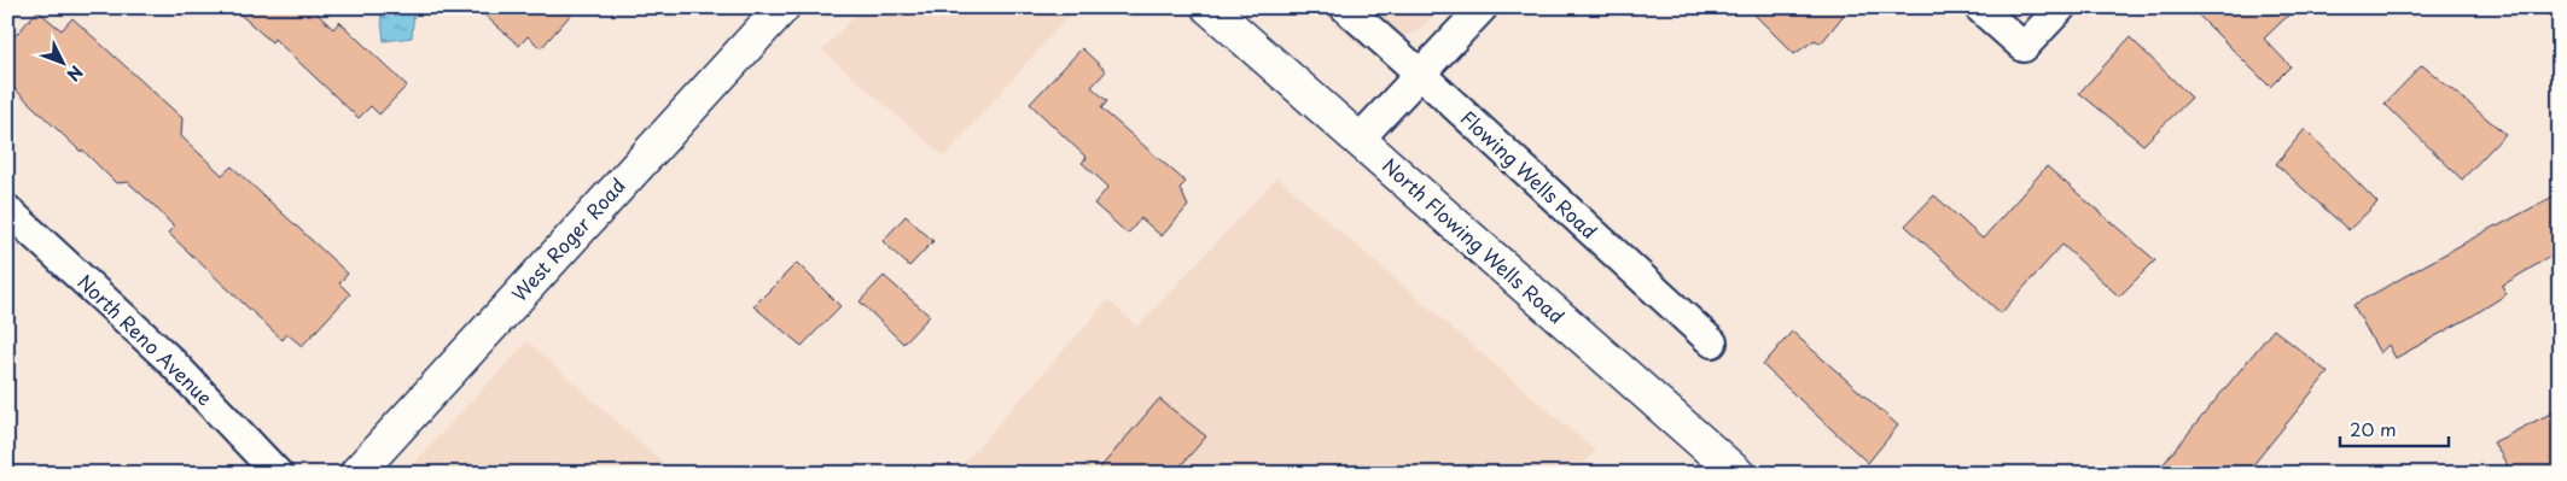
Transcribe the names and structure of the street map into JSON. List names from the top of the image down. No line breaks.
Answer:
{"streets":{"main road":["West Roger Road","North Flowing Wells Road"],"street":["Flowing Wells Road","North Reno Avenue"]},"scale_bar":"20 m","north":"bottom right"}
